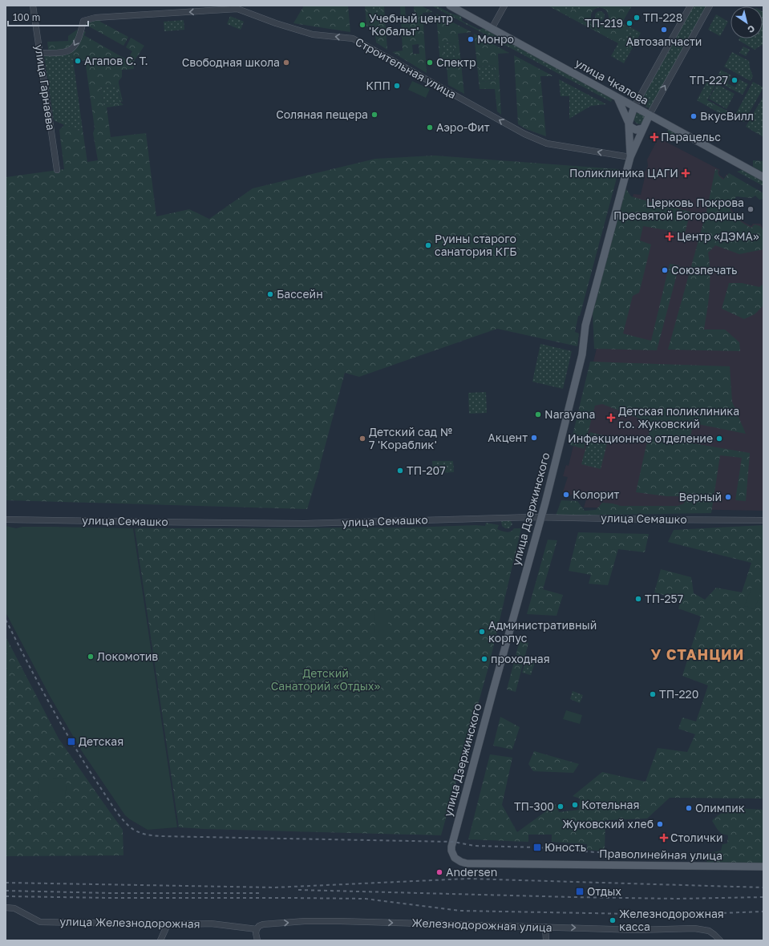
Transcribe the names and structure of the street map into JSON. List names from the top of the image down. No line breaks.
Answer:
{"streets":{"main road":["улица Чкалова","улица Дзержинского","Праволинейная улица"],"street":["Строительная улица","улица Гарнаева","улица Семашко","улица Железнодорожная","Железнодорожная улица"]},"crossings":[["Строительная улица","улица Гарнаева"],["Строительная улица","улица Дзержинского"],["улица Чкалова","улица Дзержинского"],["улица Дзержинского","улица Семашко"],["улица Дзержинского","Праволинейная улица"],["улица Железнодорожная","Железнодорожная улица"]],"one_way":["Строительная улица","Железнодорожная улица"],"districts":["У СТАНЦИИ"],"parks":["Детский Санаторий «Отдых»"],"places":{"other":["ТП-228","ТП-219","Учебный центр 'Кобальт'","Автозапчасти","Монро","Агапов С. Т.","Свободная школа","Спектр","ТП-227","КПП","Соляная пещера","ВкусВилл","Аэро-Фит","Церковь Покрова Пресвятой Богородицы","Руины старого санатория КГБ","Союзпечать","Бассейн","Narayana","Акцент","Детский сад № 7 'Кораблик'","Инфекционное отделение","ТП-207","Колорит","Верный","ТП-257","Административный корпус","Локомотив","проходная","ТП-220","Котельная","ТП-300","Олимпик","Жуковский хлеб","Andersen","Железнодорожная касса"],"health":["Парацельс","Поликлиника ЦАГИ","Центр «ДЭМА»","Детская поликлиника г.о. Жуковский","Столички"],"transit":["Детская","Юность","Отдых"]},"scale_bar":"100 m","north":"bottom right"}
